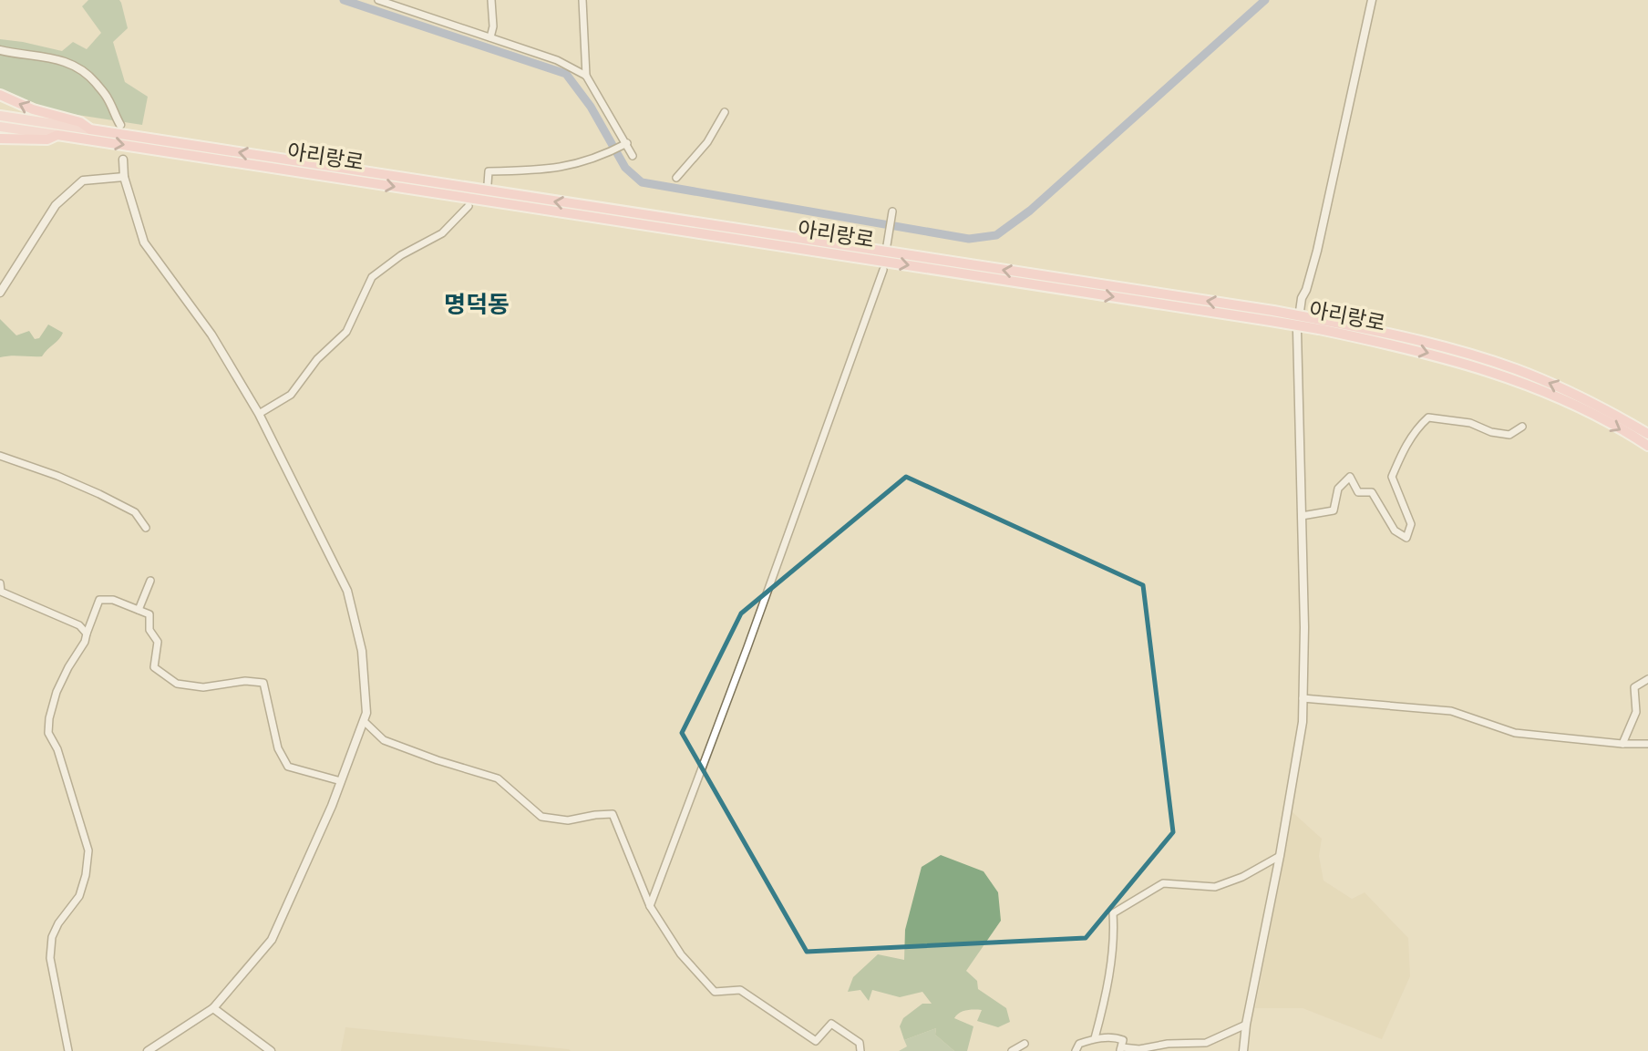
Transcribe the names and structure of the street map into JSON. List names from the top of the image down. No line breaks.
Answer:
{"streets":{"highway":["아리랑로"]},"districts":["명덕동"]}
